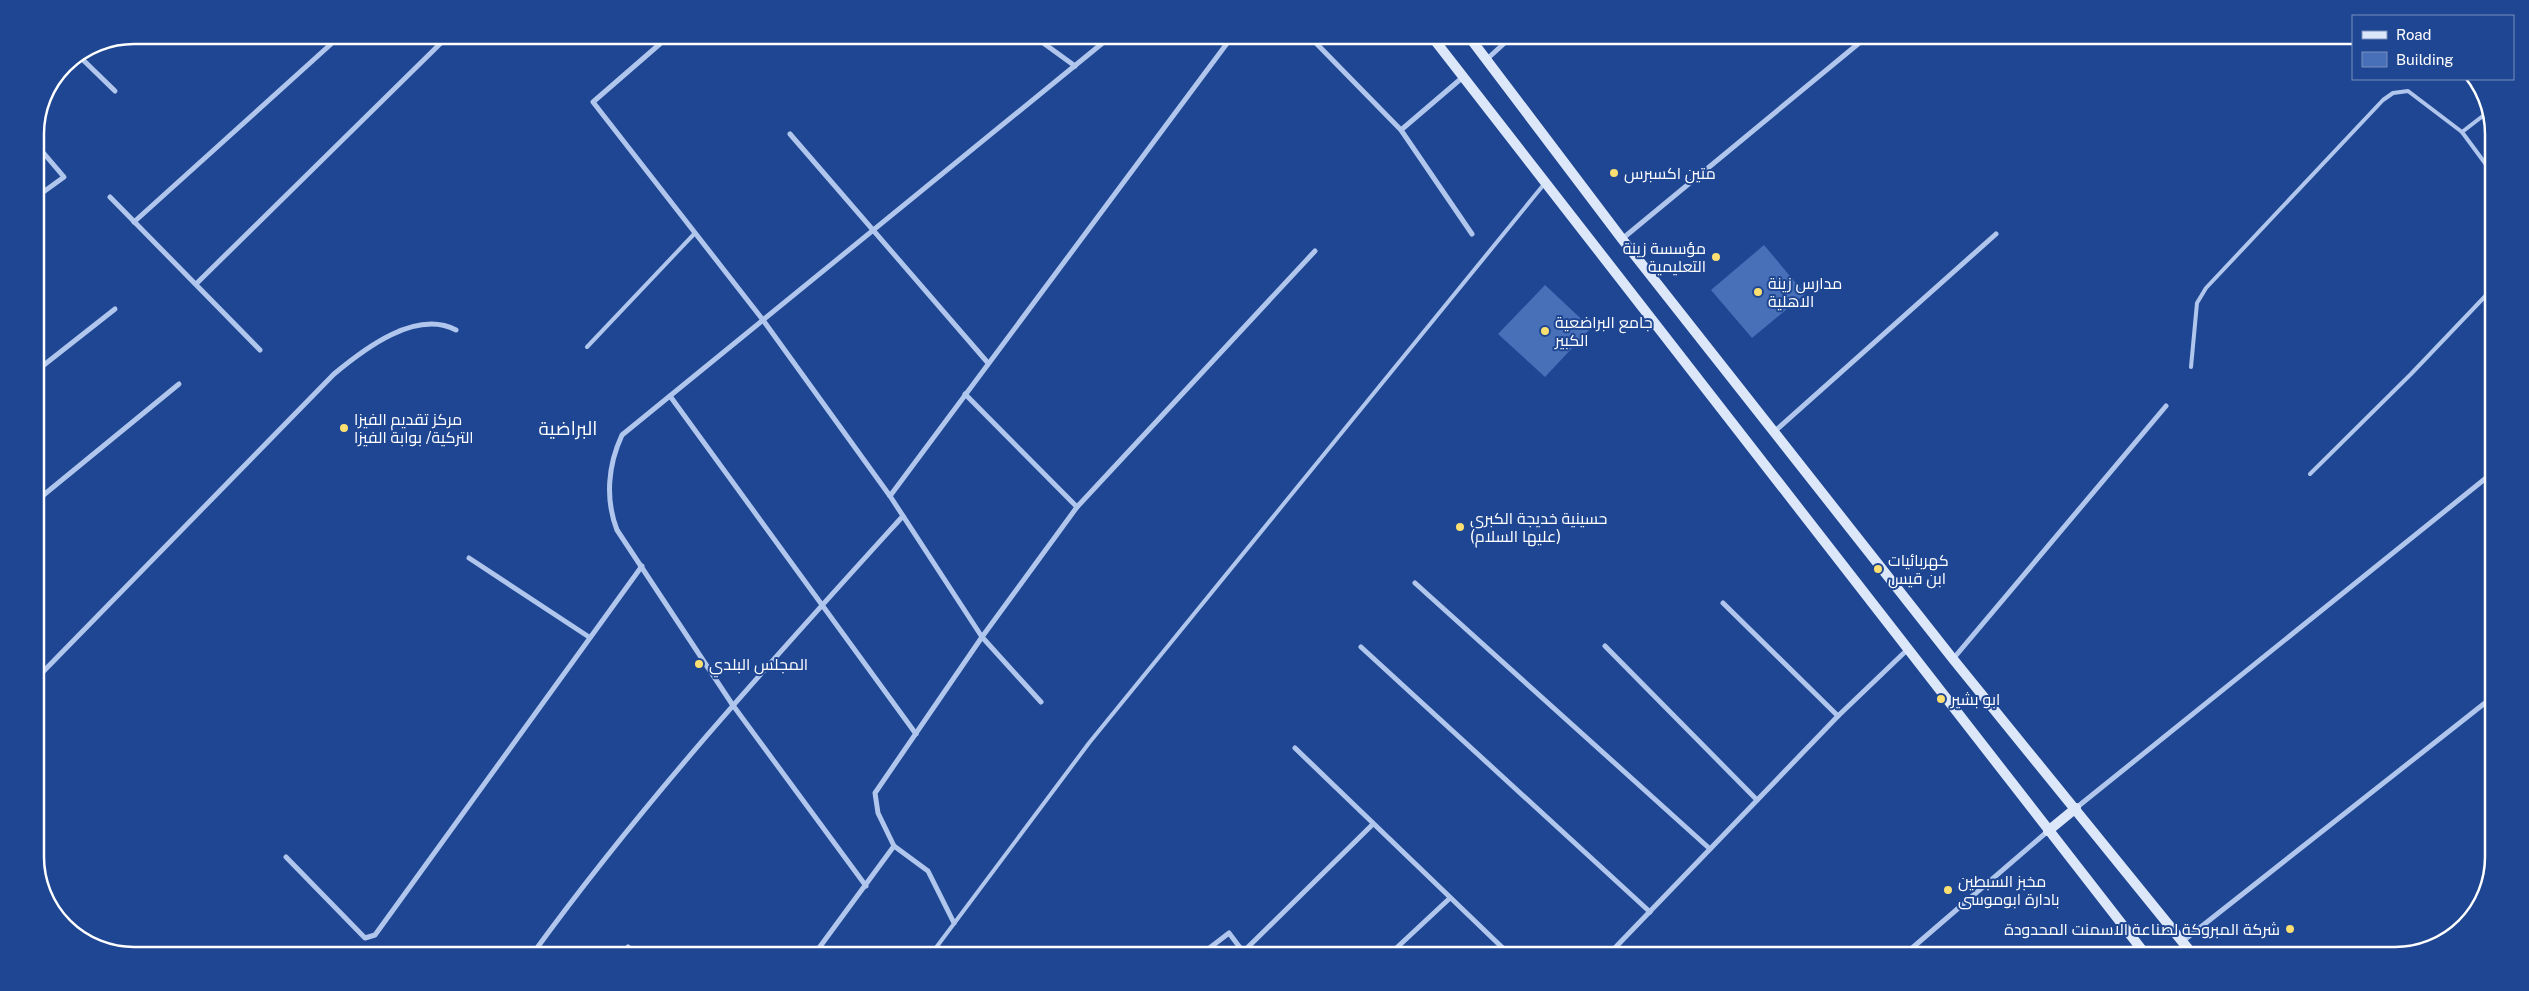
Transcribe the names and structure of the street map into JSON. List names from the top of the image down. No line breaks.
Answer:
{"districts":["البراضية"],"places":["متين اكسبرس","مؤسسة زينة التعليمية","مدارس زينة الاهلية","جامع البراضعية الكبير","مركز تقديم الفيزا التركية/ بوابة الفيزا","حسينية خديجة الكبرى (عليها السلام)","كهربائيات ابن قيس","المجلس البلدي","ابو بشير","مخبز السبطين بادارة ابوموسى","شركة المبروكة لصناعة الاسمنت المحدودة"],"legend":["Road","Building"]}
